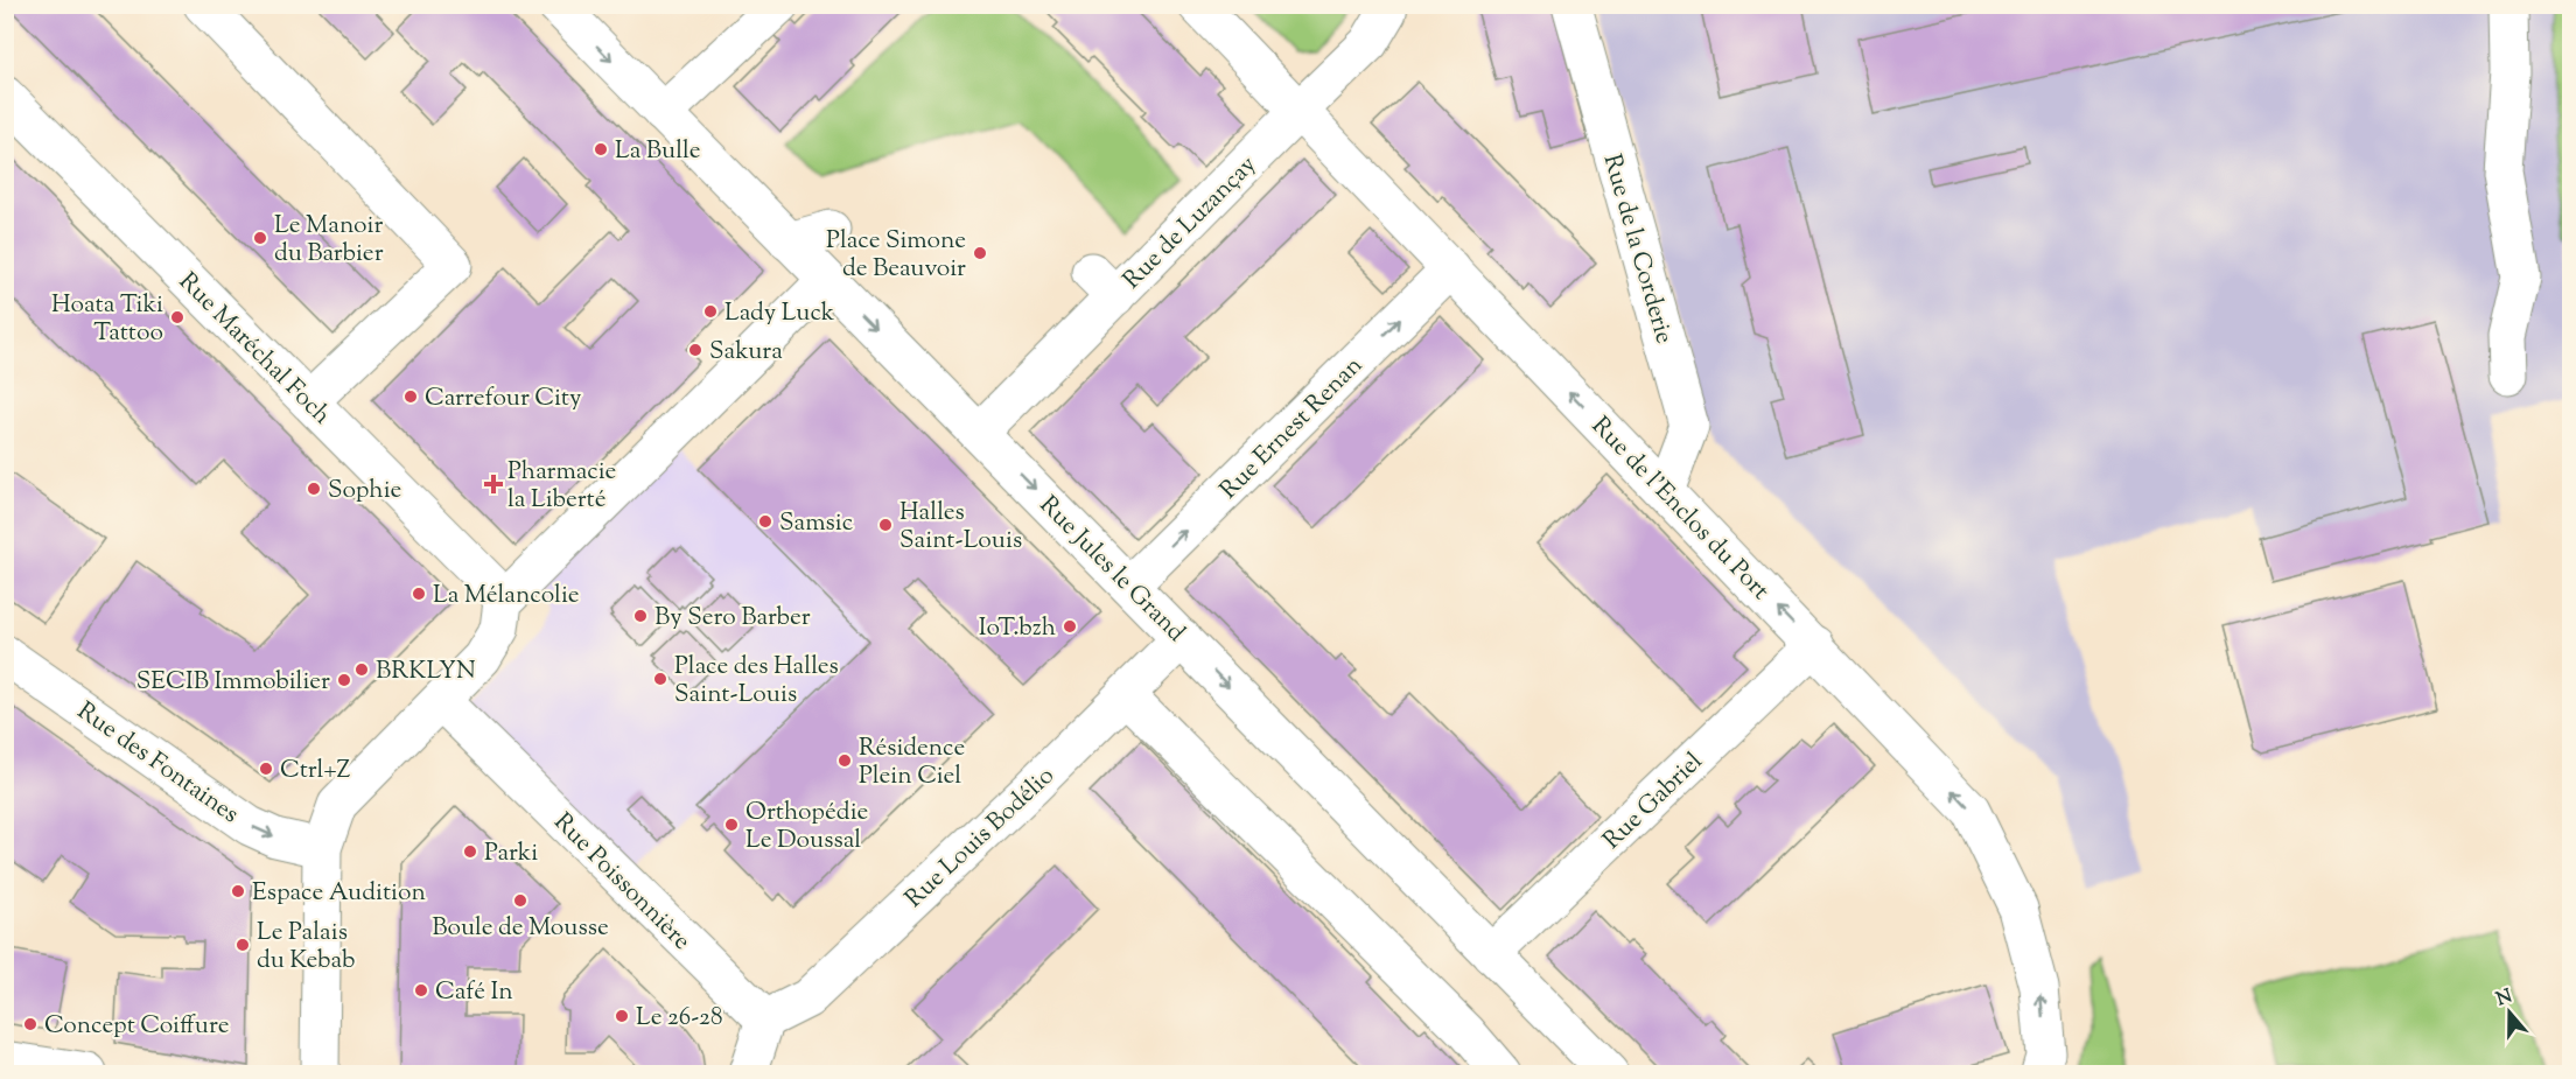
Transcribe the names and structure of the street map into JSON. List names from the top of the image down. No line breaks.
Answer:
{"streets":{"street":["Rue de Luzançay","Rue de la Corderie","Rue Maréchal Foch","Rue Ernest Renan","Rue de l'Enclos du Port","Rue Jules le Grand","Rue des Fontaines","Rue Gabriel","Rue Louis Bodélio","Rue Poissonnière"]},"crossings":[["Rue de Luzançay","Rue de l'Enclos du Port"],["Rue de Luzançay","Rue Jules le Grand"],["Rue de la Corderie","Rue de l'Enclos du Port"],["Rue Ernest Renan","Rue de l'Enclos du Port"],["Rue Ernest Renan","Rue Jules le Grand"],["Rue de l'Enclos du Port","Rue Gabriel"],["Rue Jules le Grand","Rue Gabriel"],["Rue Jules le Grand","Rue Louis Bodélio"],["Rue Louis Bodélio","Rue Poissonnière"]],"one_way":["Rue Ernest Renan","Rue de l'Enclos du Port","Rue des Fontaines"],"places":{"other":["La Bulle","Le Manoir du Barbier","Place Simone de Beauvoir","Lady Luck","Hoata Tiki Tattoo","Sakura","Carrefour City","Sophie","Samsic","Halles Saint-Louis","La Mélancolie","By Sero Barber","IoT.bzh","BRKLYN","Place des Halles Saint-Louis","SECIB Immobilier","Résidence Plein Ciel","Ctrl+Z","Orthopédie Le Doussal","Parki","Espace Audition","Boule de Mousse","Le Palais du Kebab","Café In","Le 26-28","Concept Coiffure"],"health":["Pharmacie la Liberté"]},"north":"top"}
